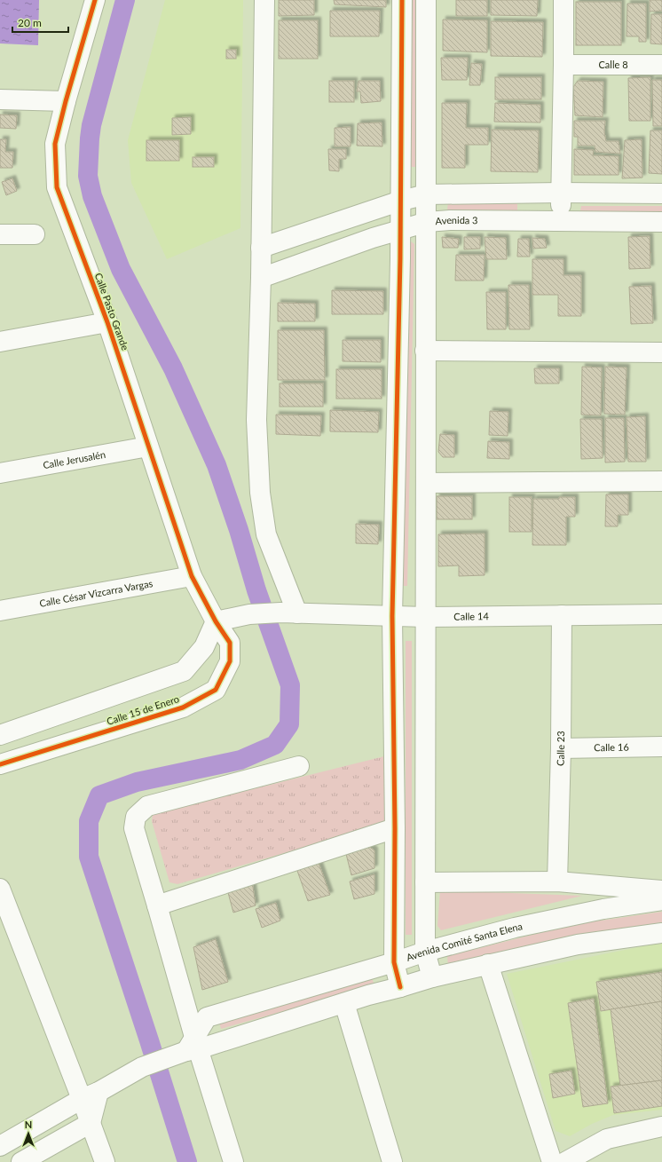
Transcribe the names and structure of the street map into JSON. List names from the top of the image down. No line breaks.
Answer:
{"streets":{"street":["Calle 8","Avenida 3","Calle Pasto Grande","Calle Jerusalén","Calle César Vizcarra Vargas","Calle 14","Calle 15 de Enero","Calle 16","Calle 23","Avenida Comité Santa Elena"]},"crossings":[["Calle Pasto Grande","Calle Jerusalén"],["Calle Pasto Grande","Calle César Vizcarra Vargas"],["Calle Pasto Grande","Calle 14"],["Calle Pasto Grande","Calle 15 de Enero"],["Calle 14","Calle 15 de Enero"],["Calle 14","Calle 23"],["Calle 16","Calle 23"]],"scale_bar":"20 m","north":"top"}
